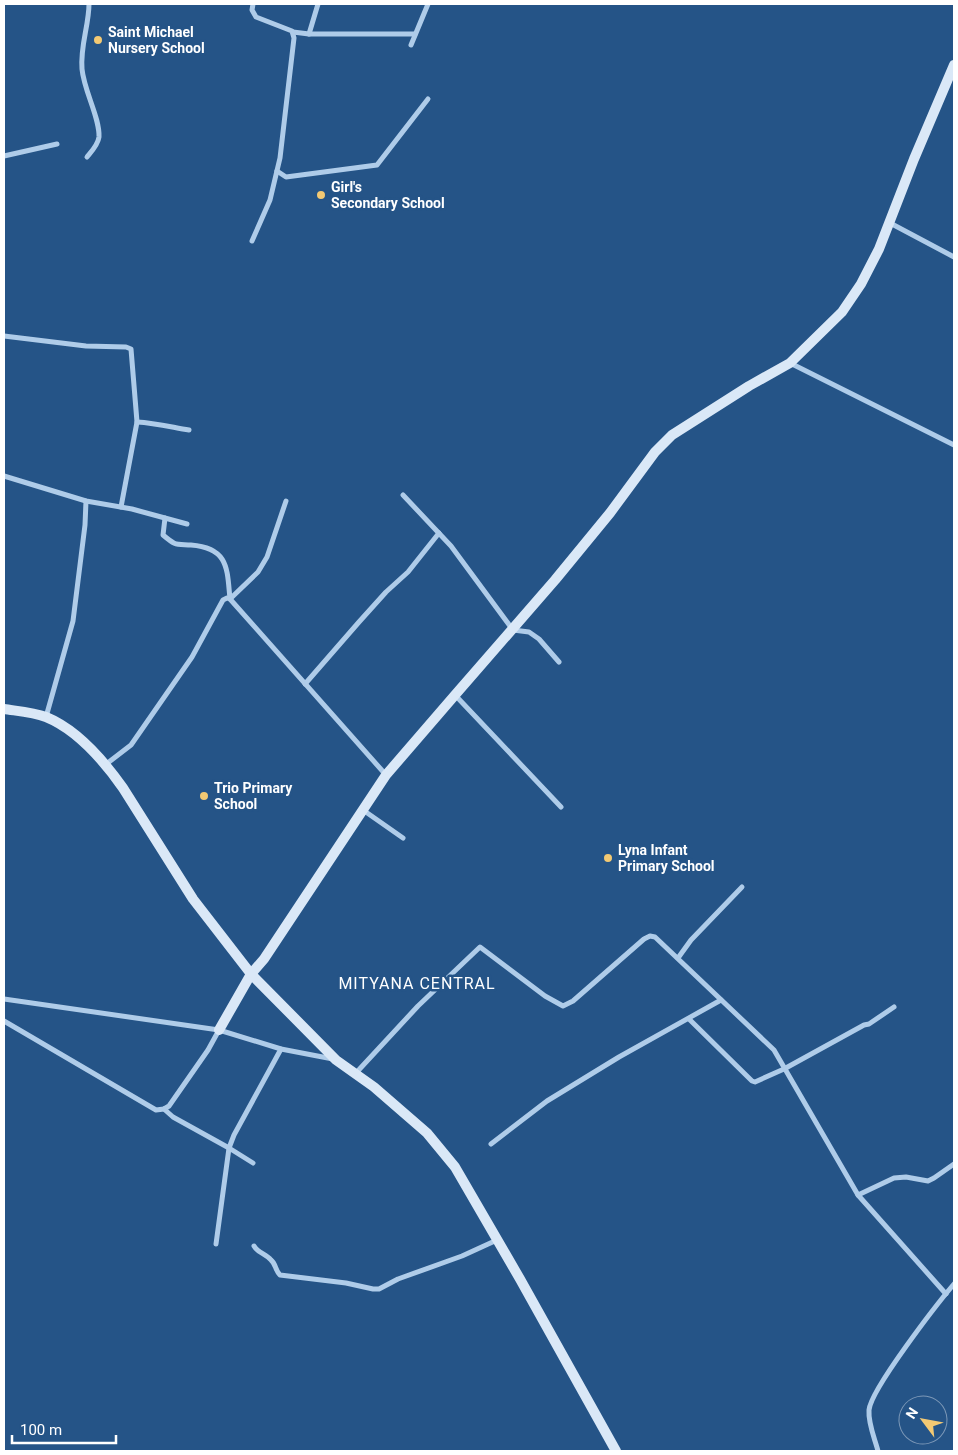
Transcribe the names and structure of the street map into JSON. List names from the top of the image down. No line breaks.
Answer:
{"districts":["MITYANA CENTRAL"],"places":["Saint Michael Nursery School","Girl's Secondary School","Trio Primary School","Lyna Infant Primary School"],"scale_bar":"100 m","north":"top left"}
